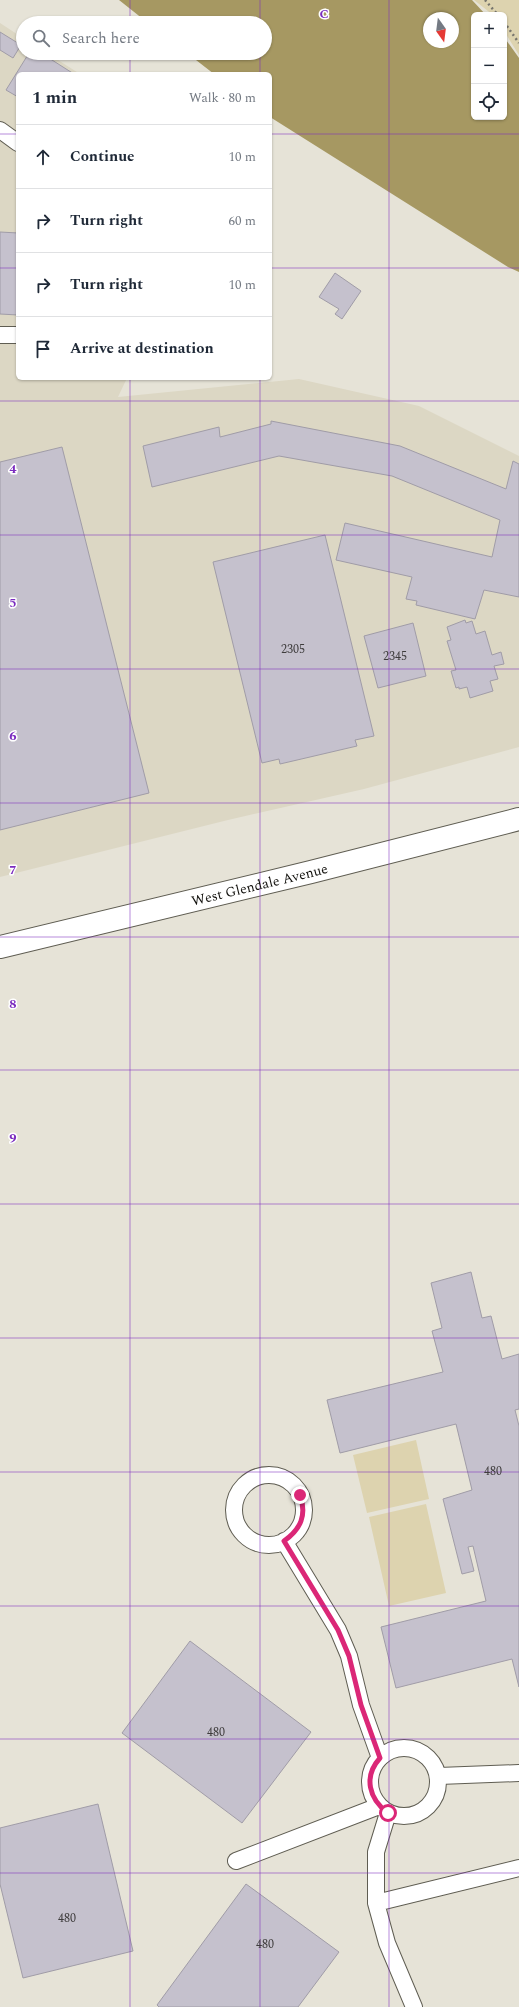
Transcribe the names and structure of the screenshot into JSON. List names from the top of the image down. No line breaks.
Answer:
{"streets":{"main road":["West Glendale Avenue"]},"house_numbers":["2305","2345","480","480","480","480"],"north":"bottom","page":{"map_buttons":["+","−"],"search":"Search here","heading":["1 min","Walk · 80 m"],"list":[["Continue","10 m"],["Turn right","60 m"],["Turn right","10 m"],"Arrive at destination"]},"grid":{"columns":["C"],"rows":["4","5","6","7","8","9"]}}
